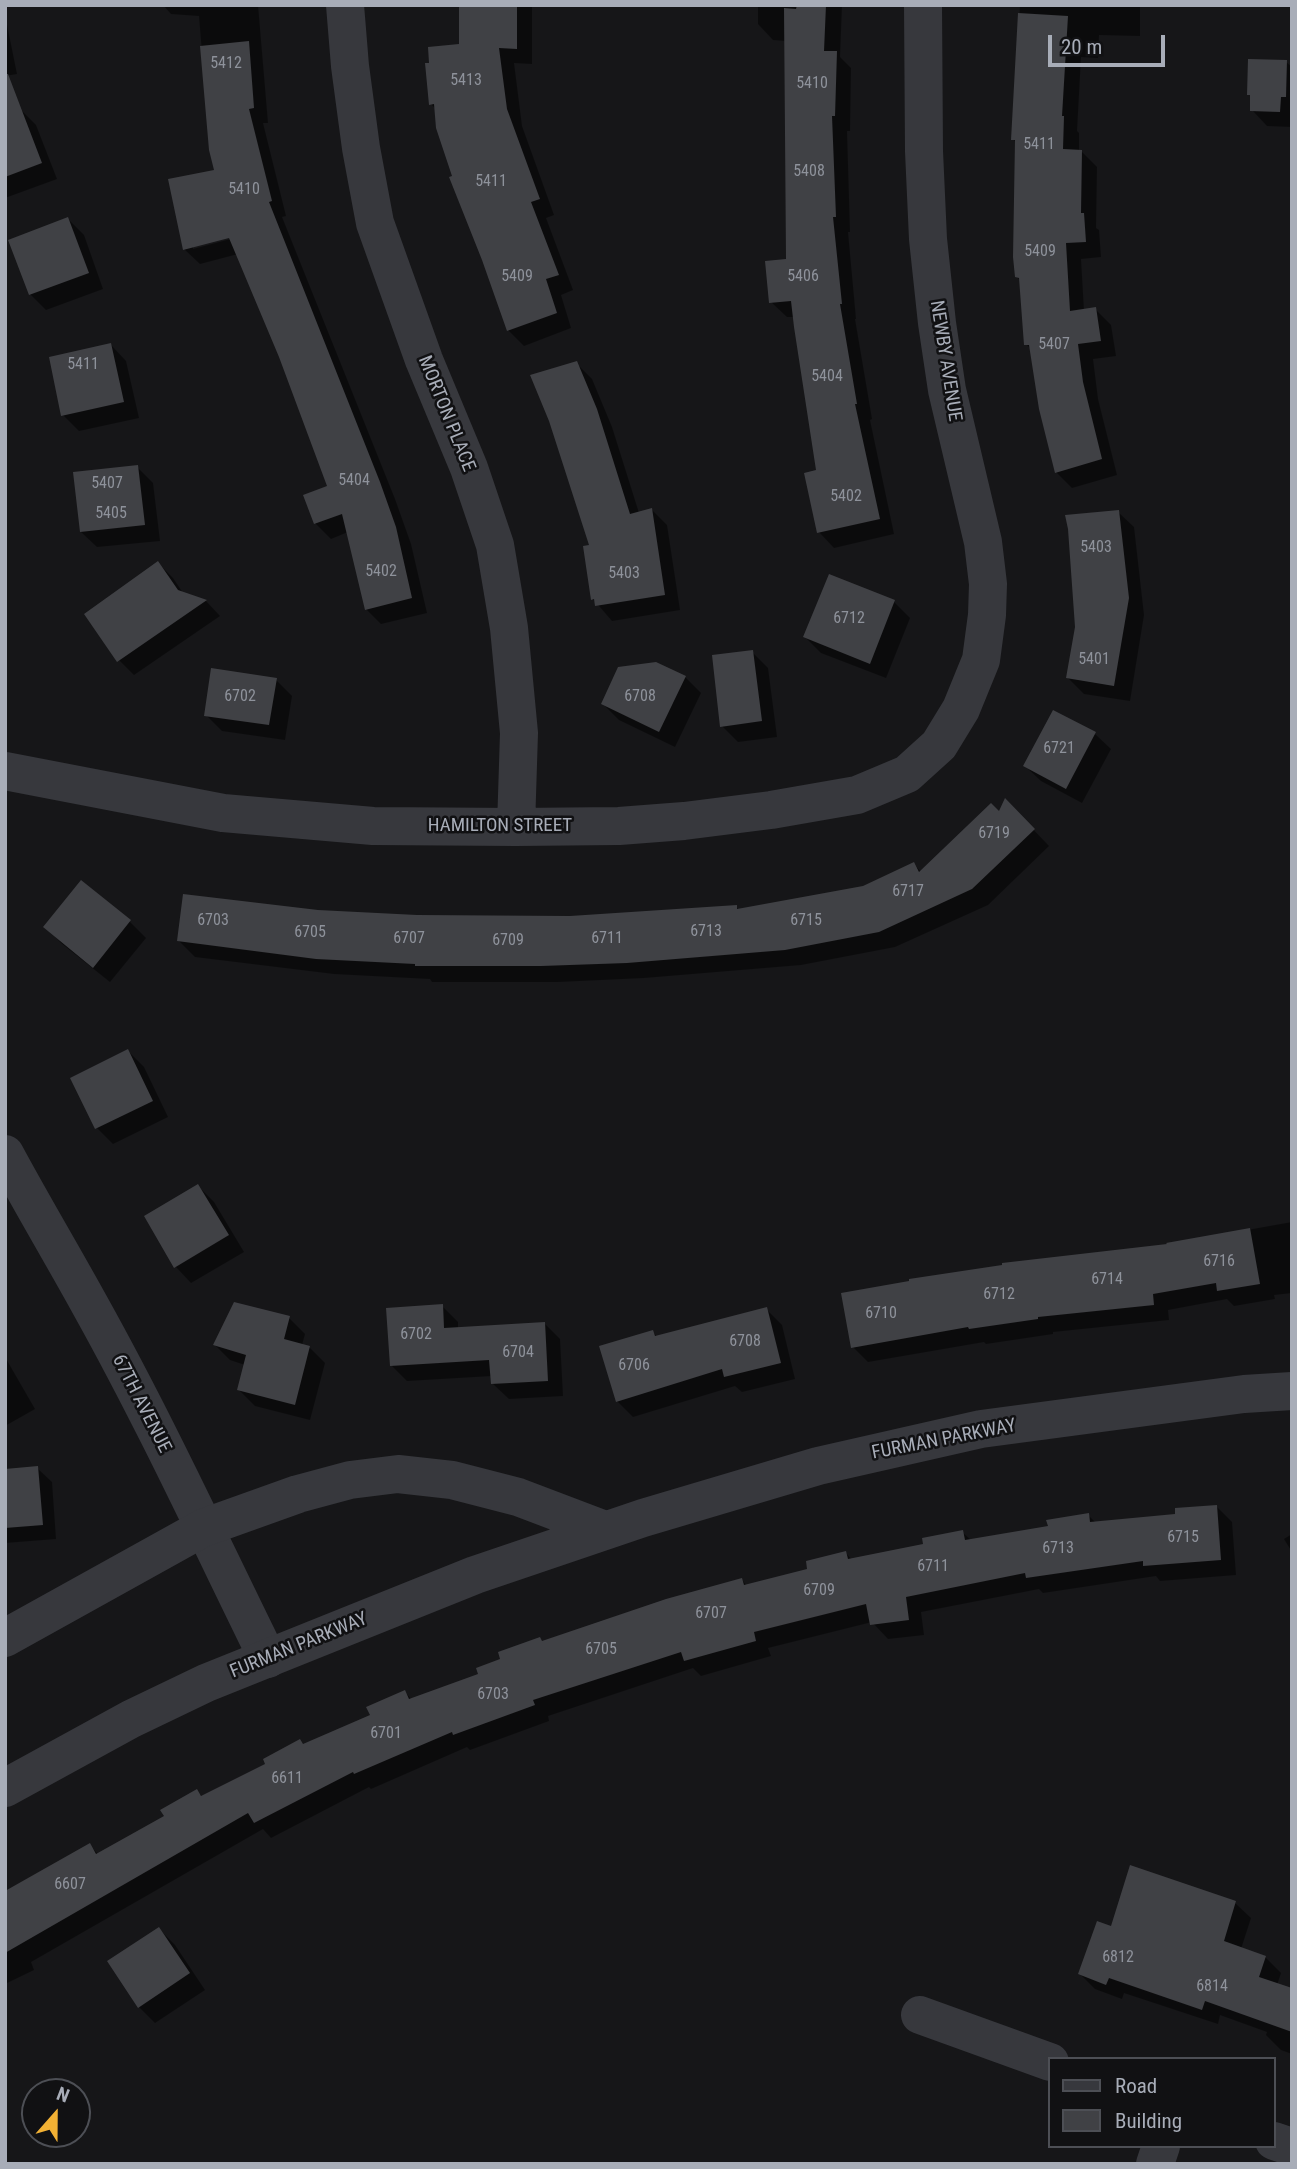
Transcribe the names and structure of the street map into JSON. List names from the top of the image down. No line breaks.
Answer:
{"streets":{"street":["NEWBY AVENUE","MORTON PLACE","HAMILTON STREET","67TH AVENUE","FURMAN PARKWAY"]},"crossings":[["NEWBY AVENUE","HAMILTON STREET"],["MORTON PLACE","HAMILTON STREET"],["67TH AVENUE","FURMAN PARKWAY"]],"house_numbers":["5412","5413","5410","5411","5408","5411","5410","5409","5409","5406","5407","5411","5404","5404","5407","5402","5405","5403","5402","5403","6712","5401","6702","6708","6721","6719","6717","6703","6715","6713","6705","6707","6711","6709","6716","6714","6712","6710","6702","6708","6704","6706","6715","6713","6711","6709","6707","6705","6703","6701","6611","6607","6812","6814"],"legend":["Road","Building"],"scale_bar":"20 m","north":"top"}
